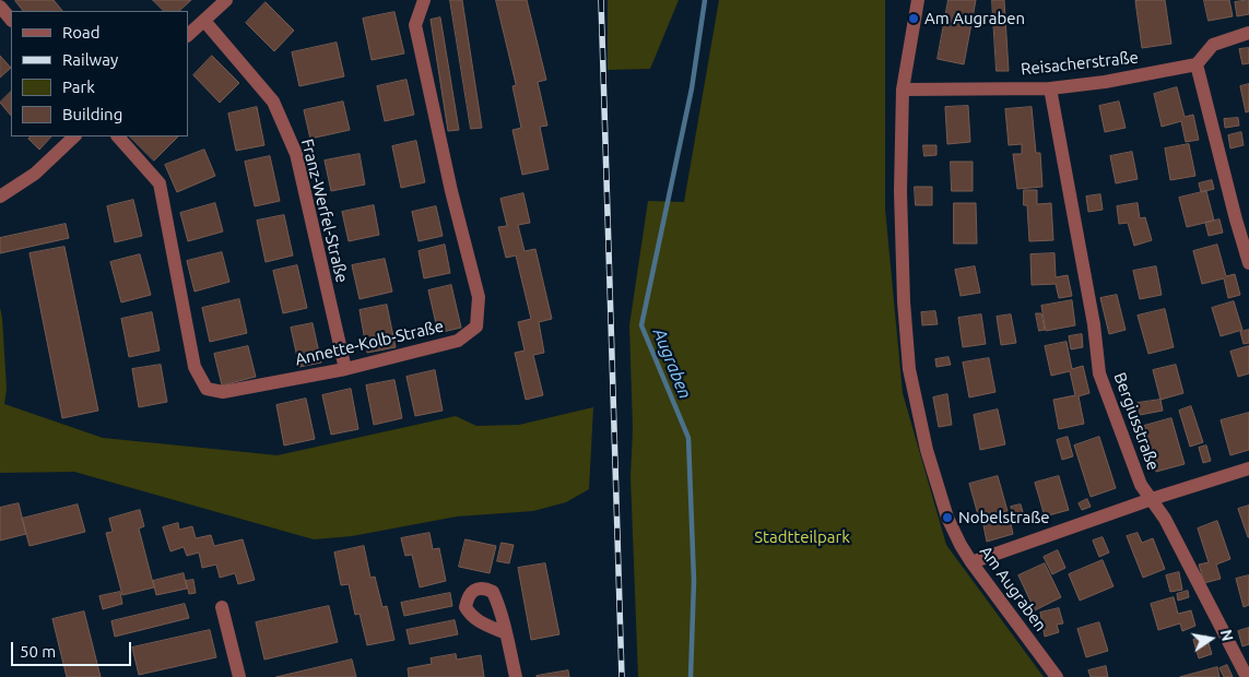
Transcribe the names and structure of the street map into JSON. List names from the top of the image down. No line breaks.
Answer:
{"streets":{"street":["Reisacherstraße","Franz-Werfel-Straße","Annette-Kolb-Straße","Bergiusstraße","Am Augraben"]},"crossings":[["Reisacherstraße","Bergiusstraße"],["Reisacherstraße","Am Augraben"],["Franz-Werfel-Straße","Annette-Kolb-Straße"]],"water":["Augraben"],"parks":["Stadtteilpark"],"places":["Am Augraben","Nobelstraße"],"legend":["Road","Railway","Park","Building"],"scale_bar":"50 m","north":"right"}
